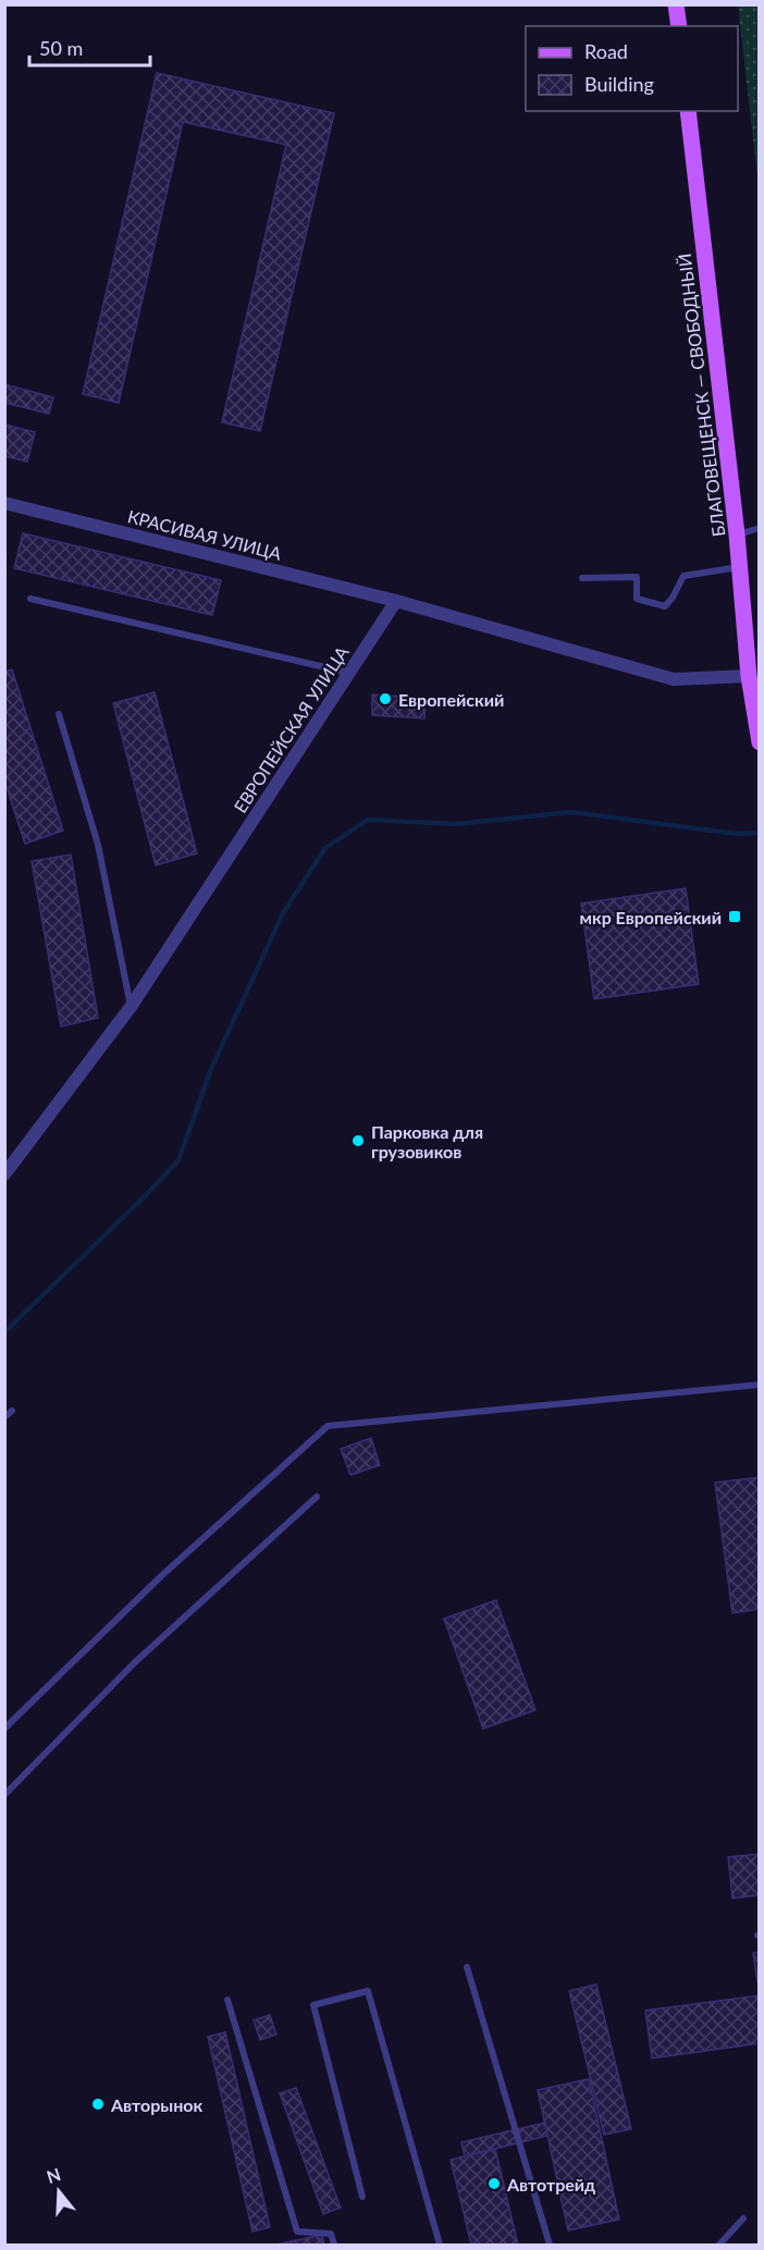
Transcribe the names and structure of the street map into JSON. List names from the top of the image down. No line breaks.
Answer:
{"streets":{"main road":["БЛАГОВЕЩЕНСК — СВОБОДНЫЙ"],"street":["КРАСИВАЯ УЛИЦА","ЕВРОПЕЙСКАЯ УЛИЦА"]},"crossings":[["КРАСИВАЯ УЛИЦА","ЕВРОПЕЙСКАЯ УЛИЦА"]],"places":{"other":["Европейский","Парковка для грузовиков","Авторынок","Автотрейд"],"transit":["мкр Европейский"]},"legend":["Road","Building"],"scale_bar":"50 m","north":"top"}
